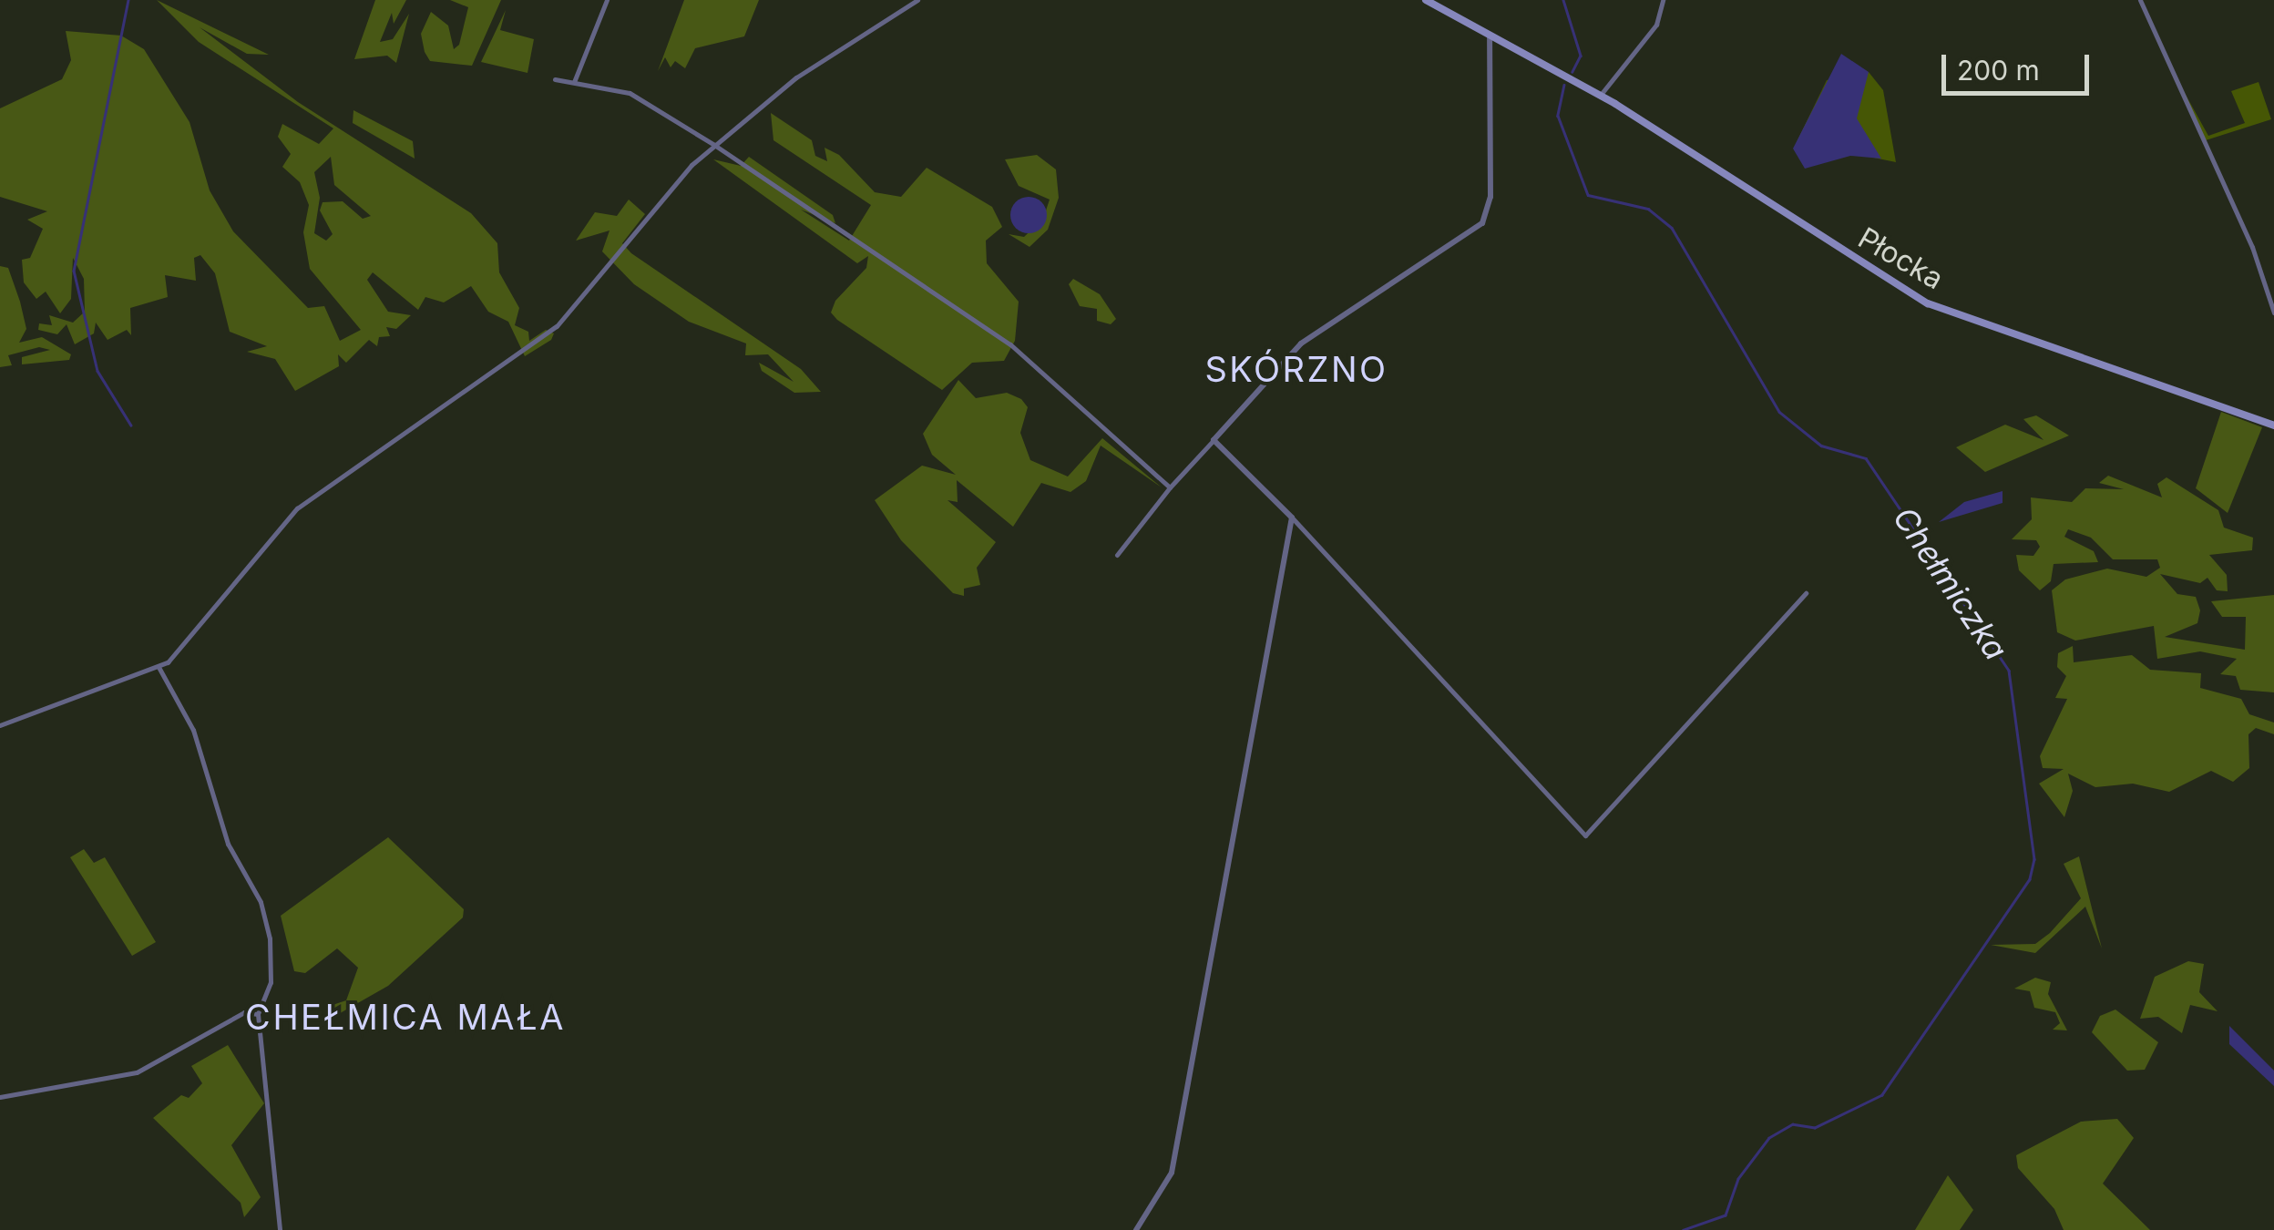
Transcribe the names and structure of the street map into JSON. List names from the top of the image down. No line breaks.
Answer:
{"streets":{"main road":["Płocka"]},"districts":["SKÓRZNO","CHEŁMICA MAŁA"],"water":["Chełmiczka"],"scale_bar":"200 m"}
